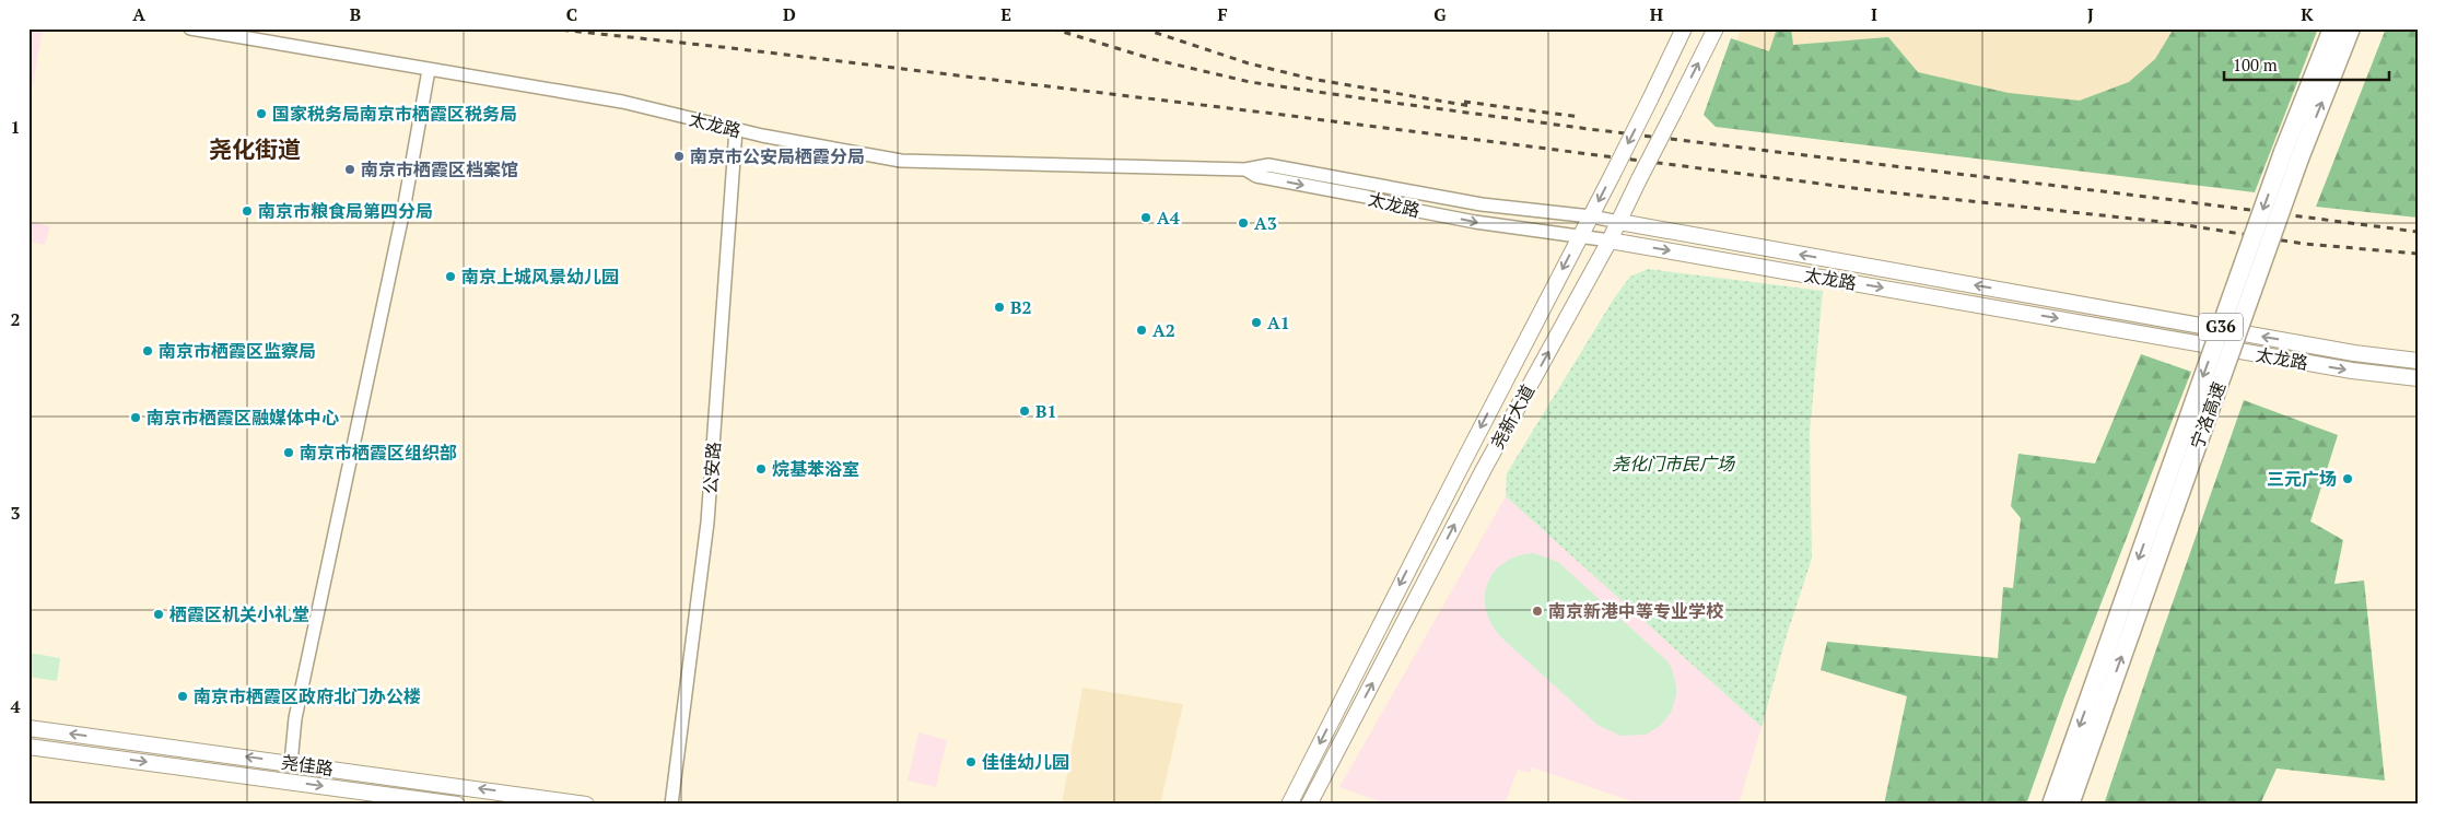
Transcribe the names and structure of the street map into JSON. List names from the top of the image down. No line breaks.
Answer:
{"streets":{"highway":["G36","宁洛高速"],"main road":["太龙路","尧新大道","尧佳路"],"street":["公安路"]},"crossings":[["太龙路","尧新大道"],["太龙路","公安路"]],"districts":["尧化街道"],"parks":["尧化门市民广场"],"places":["国家税务局南京市栖霞区税务局","南京市公安局栖霞分局","南京市栖霞区档案馆","南京市粮食局第四分局","A4","A3","南京上城风景幼儿园","B2","A1","A2","南京市栖霞区监察局","B1","南京市栖霞区融媒体中心","南京市栖霞区组织部","烷基苯浴室","三元广场","南京新港中等专业学校","栖霞区机关小礼堂","南京市栖霞区政府北门办公楼","佳佳幼儿园"],"scale_bar":"100 m","grid":{"columns":["A","B","C","D","E","F","G","H","I","J","K"],"rows":["1","2","3","4"]}}
